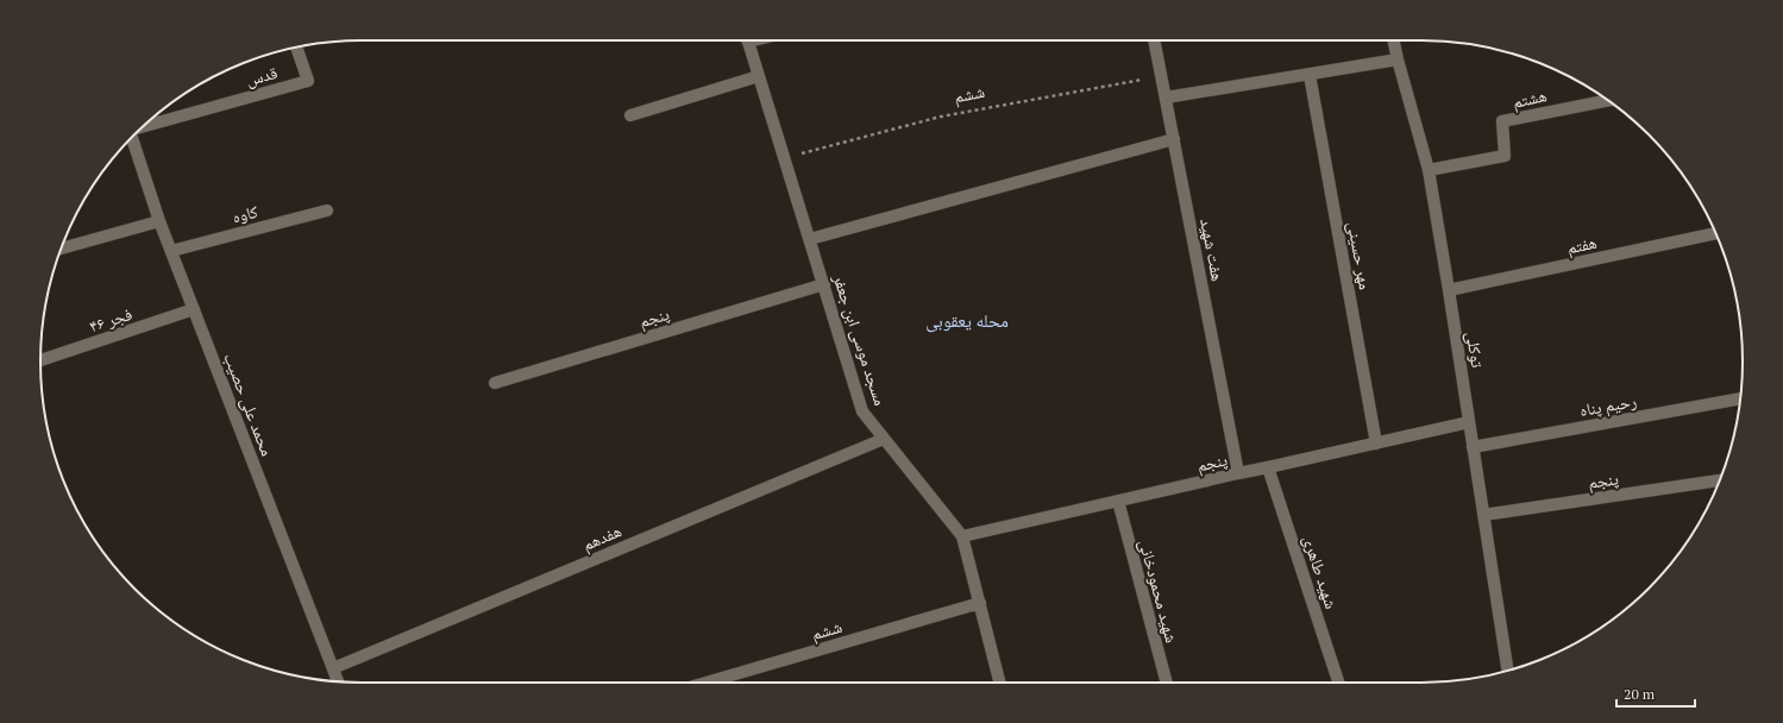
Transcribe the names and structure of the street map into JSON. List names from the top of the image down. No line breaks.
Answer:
{"streets":{"street":["قدس","ششم","هشتم","کاوه","هفتم","هفت شهید","مهر حسینی","پنجم","فجر ۴۶","مسجد موسی ابن جعفر","توکلی","محمد علی حصیب","رحیم پناه","هفدهم","شهید طاهری","شهید محمودخانی"]},"crossings":[["ششم","هفت شهید"],["ششم","مسجد موسی ابن جعفر"],["هشتم","توکلی"],["کاوه","محمد علی حصیب"],["هفتم","توکلی"],["هفت شهید","پنجم"],["مهر حسینی","پنجم"],["پنجم","مسجد موسی ابن جعفر"],["پنجم","توکلی"],["پنجم","شهید طاهری"],["پنجم","شهید محمودخانی"],["فجر ۴۶","محمد علی حصیب"],["مسجد موسی ابن جعفر","هفدهم"],["توکلی","رحیم پناه"],["محمد علی حصیب","هفدهم"]],"districts":["محله یعقوبی"],"scale_bar":"20 m"}
